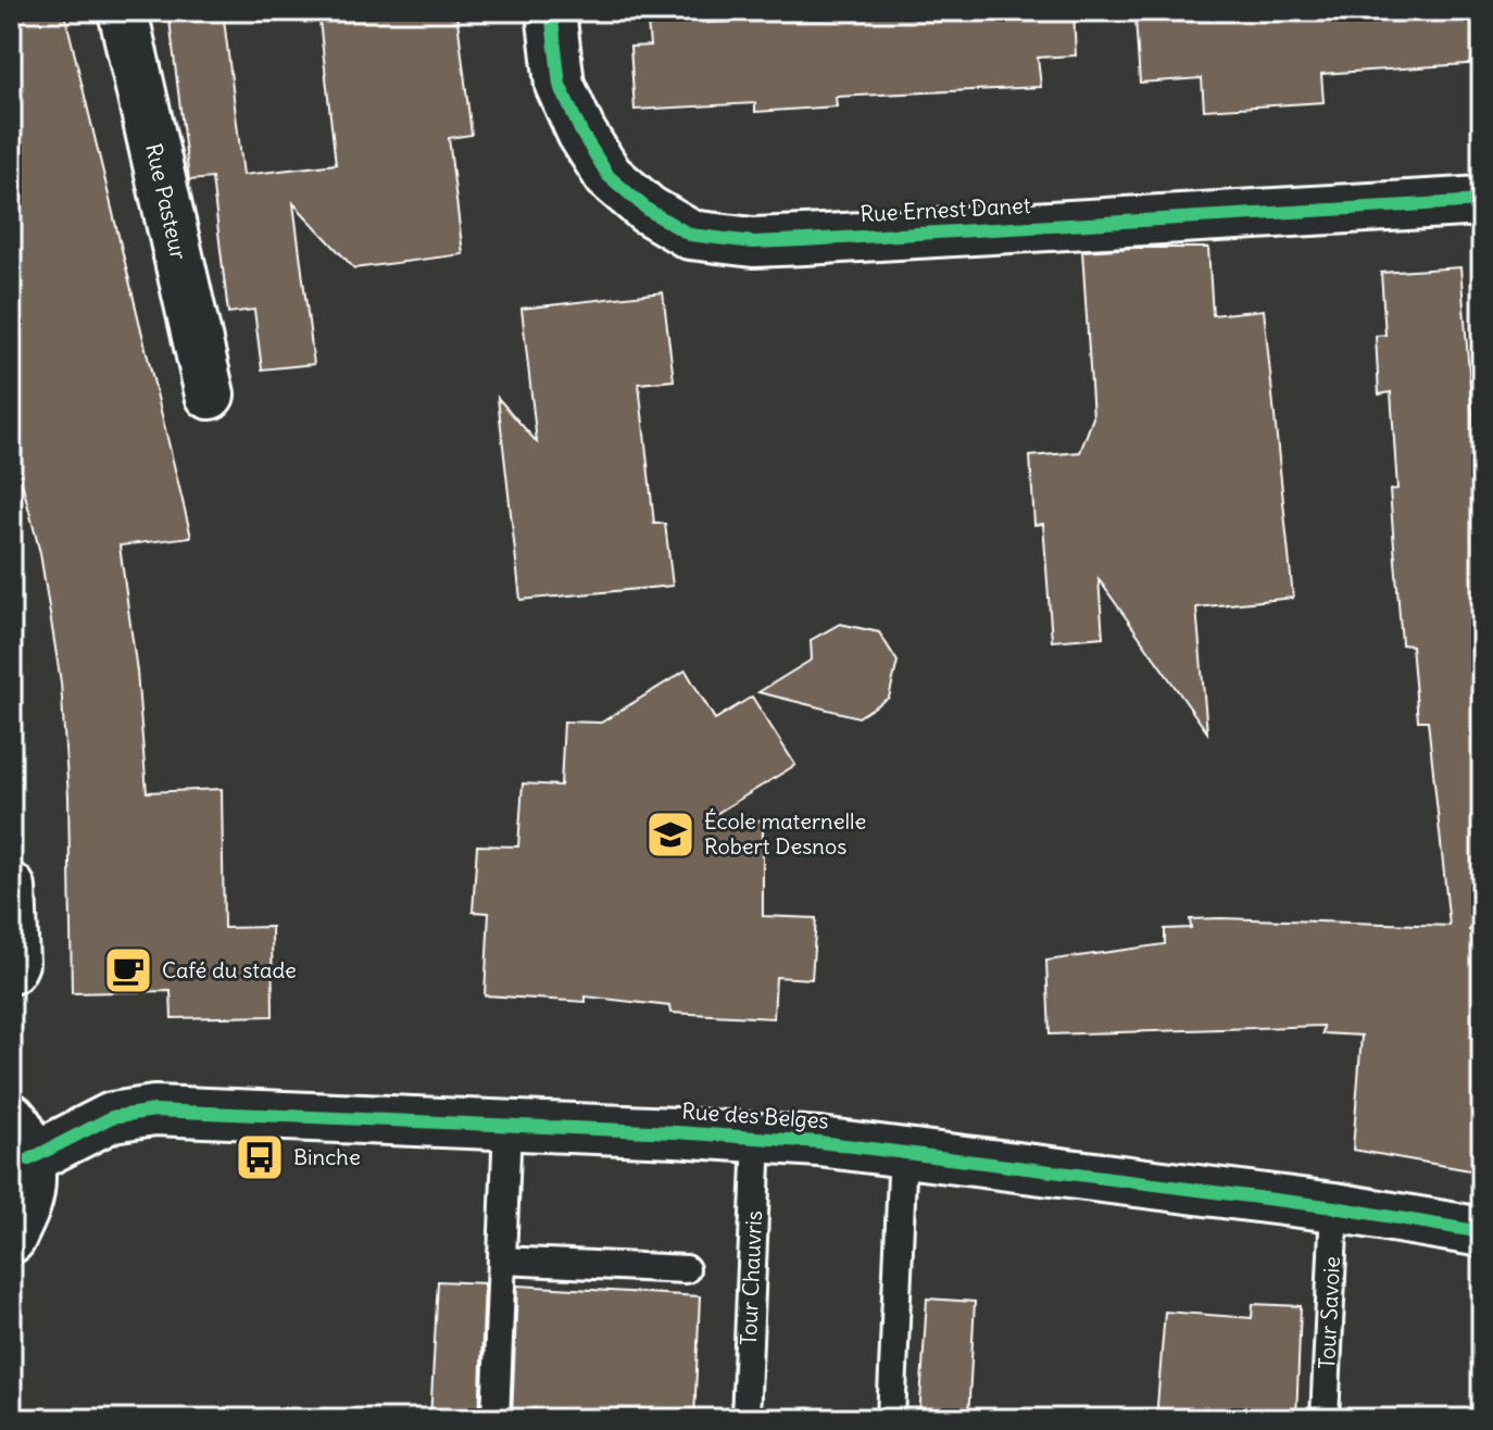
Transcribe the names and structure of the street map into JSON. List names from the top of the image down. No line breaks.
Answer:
{"streets":{"street":["Rue Pasteur","Rue Ernest Danet","Rue des Belges"],"lane":["Tour Chauvris","Tour Savoie"]},"crossings":[["Rue des Belges","Tour Chauvris"],["Rue des Belges","Tour Savoie"]],"places":{"school or university":["École maternelle Robert Desnos"],"cafe":["Café du stade"],"bus stop":["Binche"]}}
